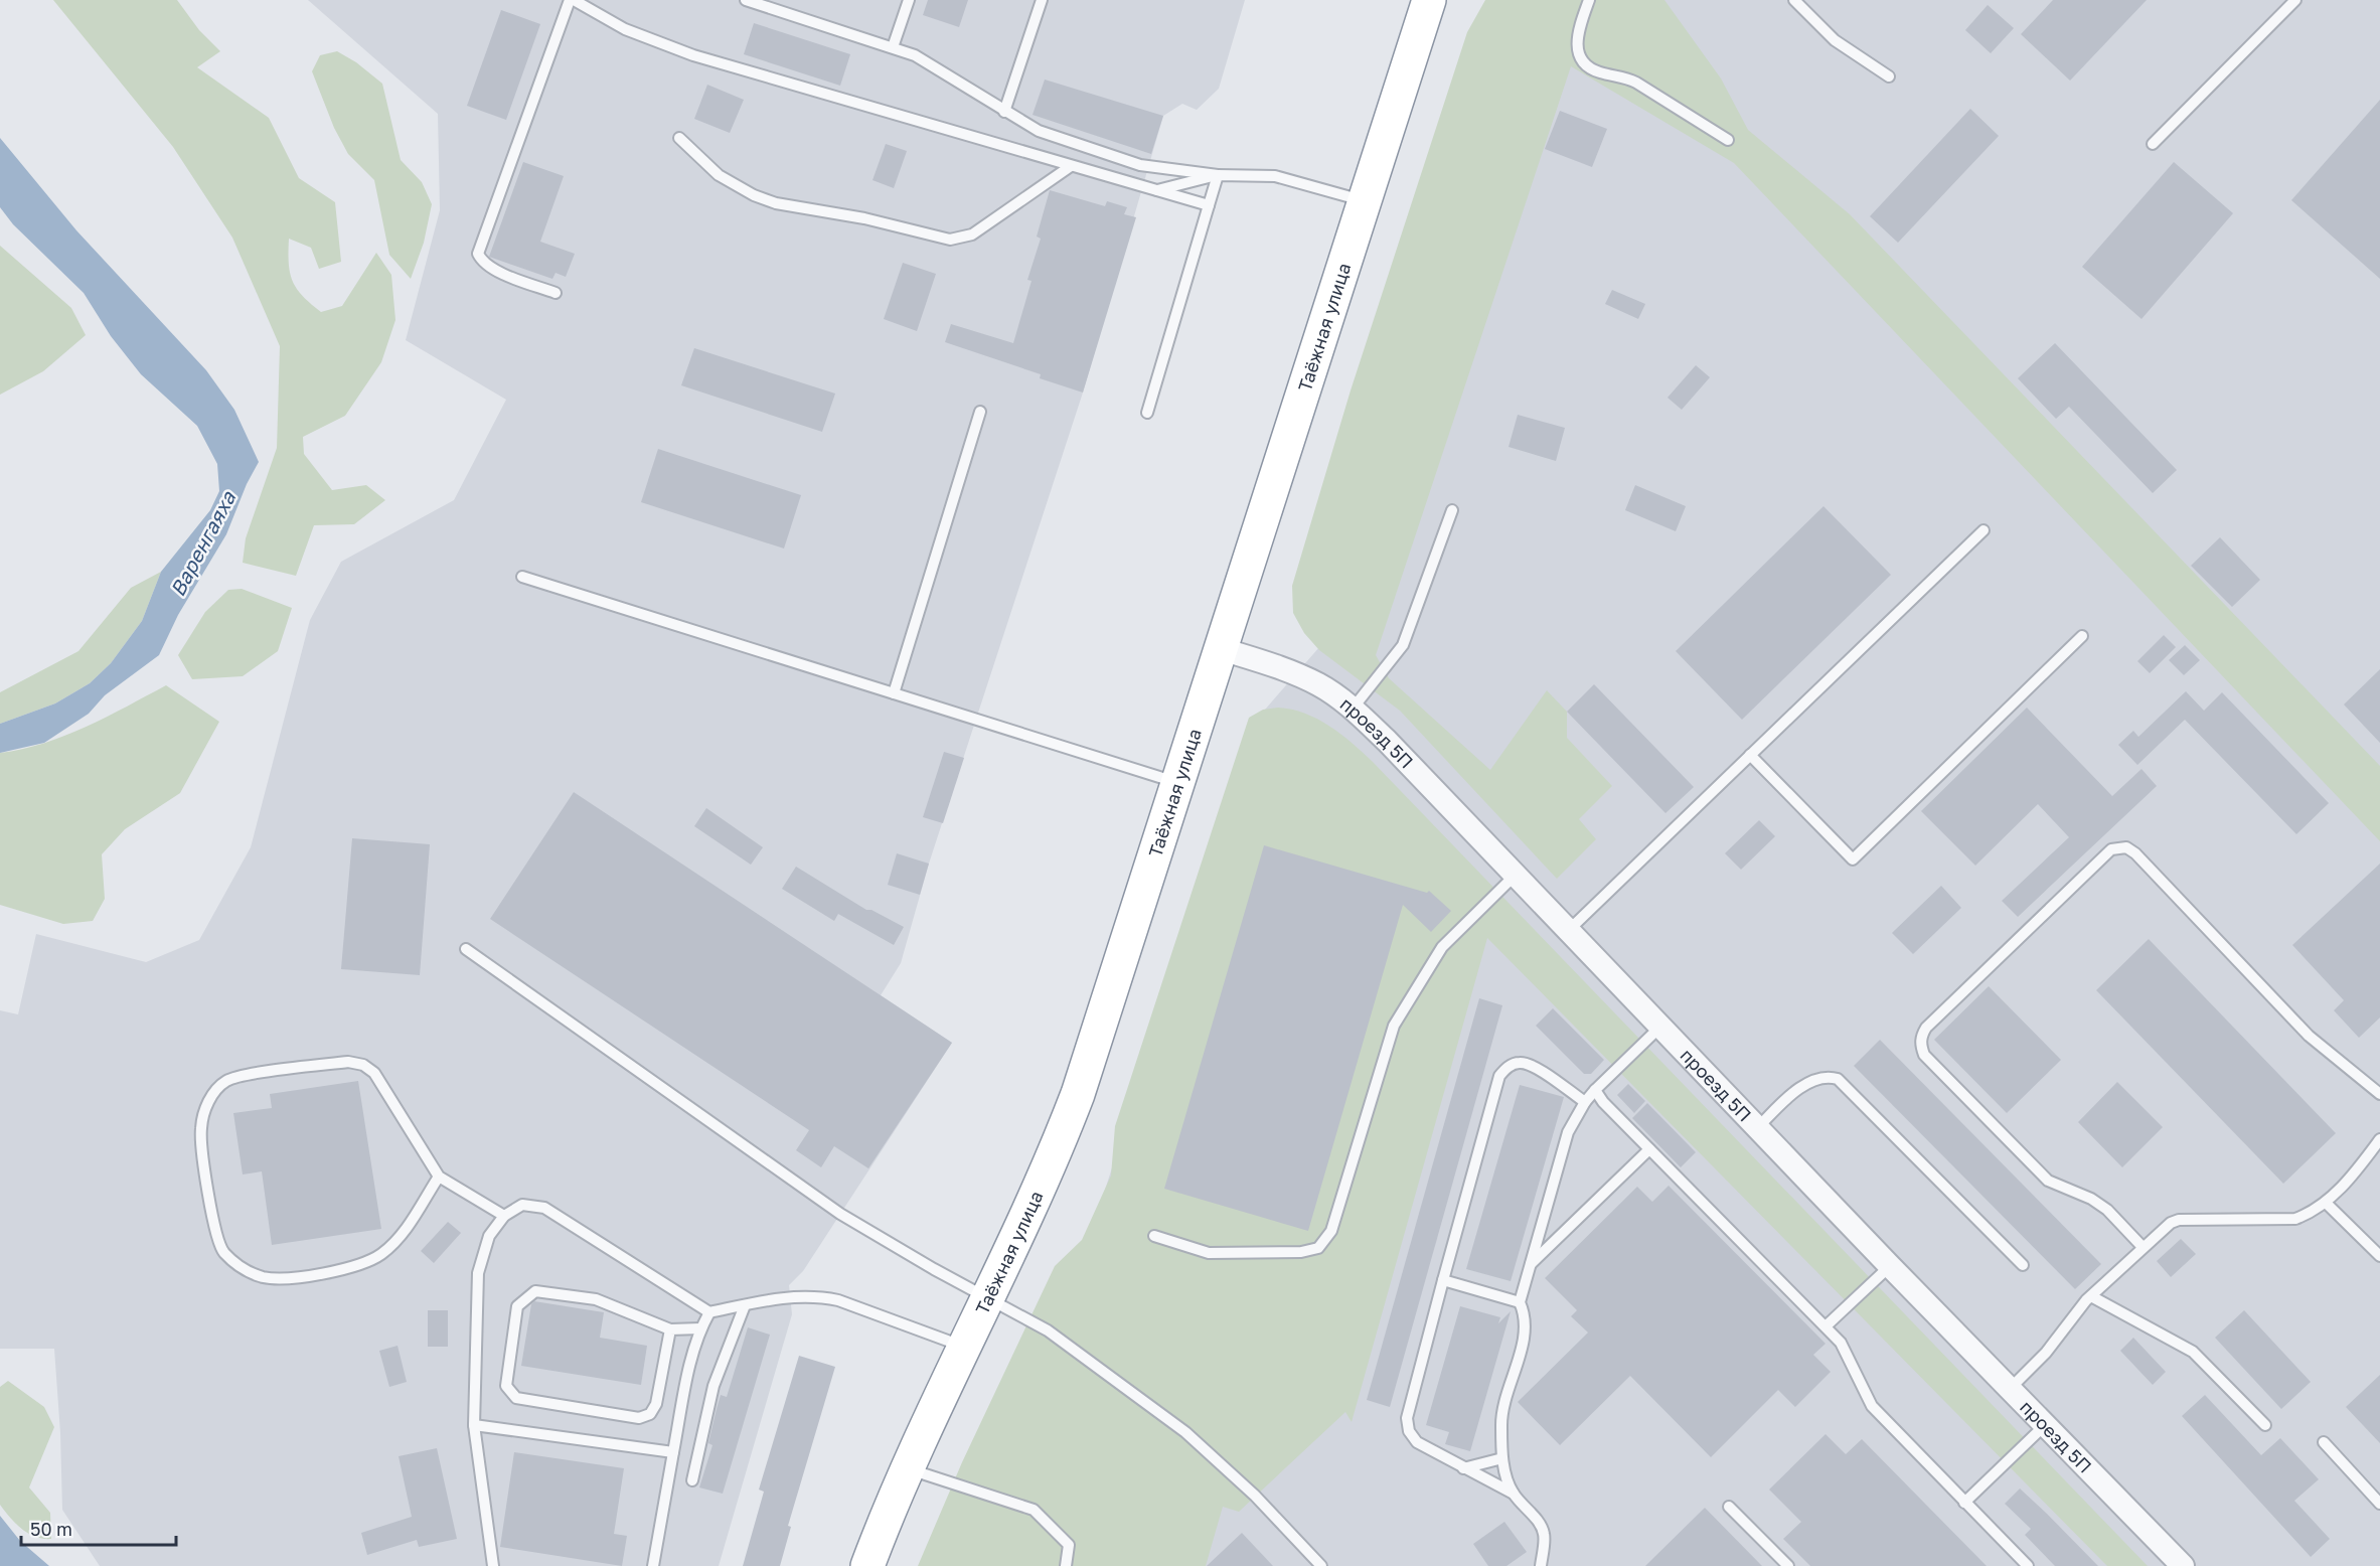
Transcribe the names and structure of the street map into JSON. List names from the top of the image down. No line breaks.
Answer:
{"streets":{"highway":["Таёжная улица"],"street":["проезд 5П"]},"crossings":[["Таёжная улица","проезд 5П"]],"water":["Варенгаяха"],"scale_bar":"50 m"}
